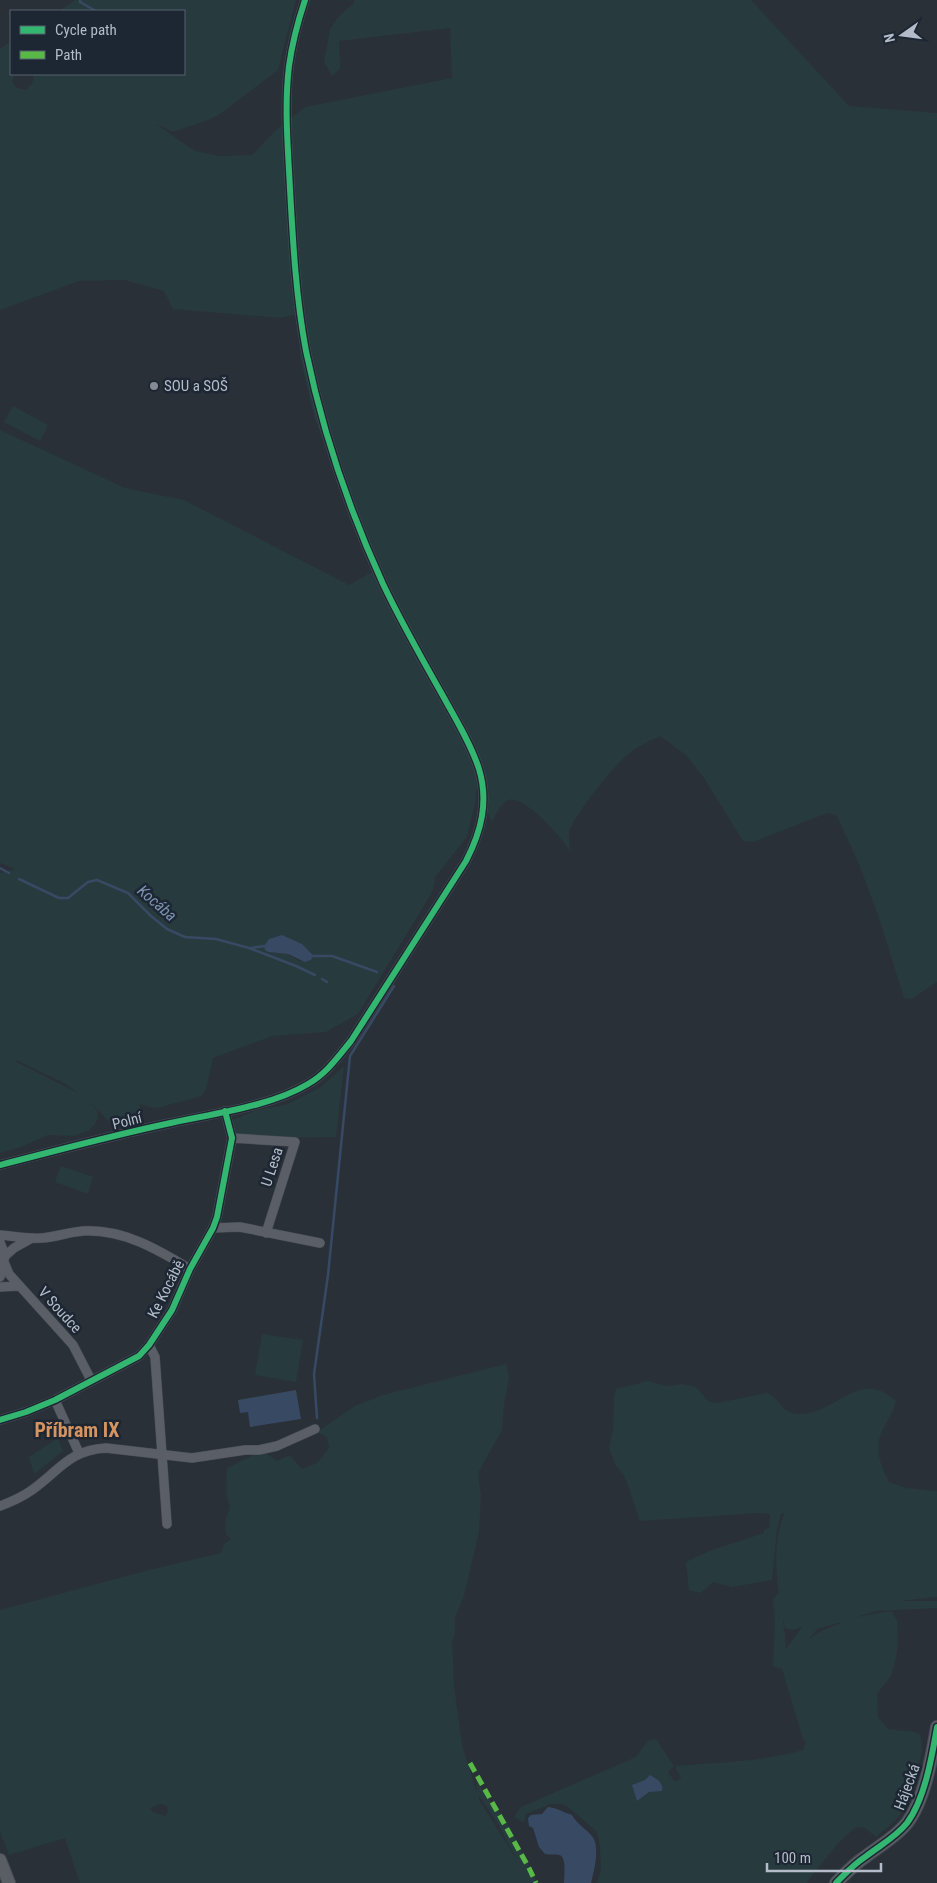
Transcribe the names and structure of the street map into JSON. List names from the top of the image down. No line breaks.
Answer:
{"streets":{"main road":["Hájecká"],"street":["Polní","U Lesa","Ke Kocábě","V Soudce"]},"crossings":[["Polní","Ke Kocábě"],["U Lesa","Ke Kocábě"],["Ke Kocábě","V Soudce"]],"districts":["Příbram IX"],"water":["Kocába"],"places":["SOU a SOŠ"],"legend":["Cycle path","Path"],"scale_bar":"100 m","north":"left"}
